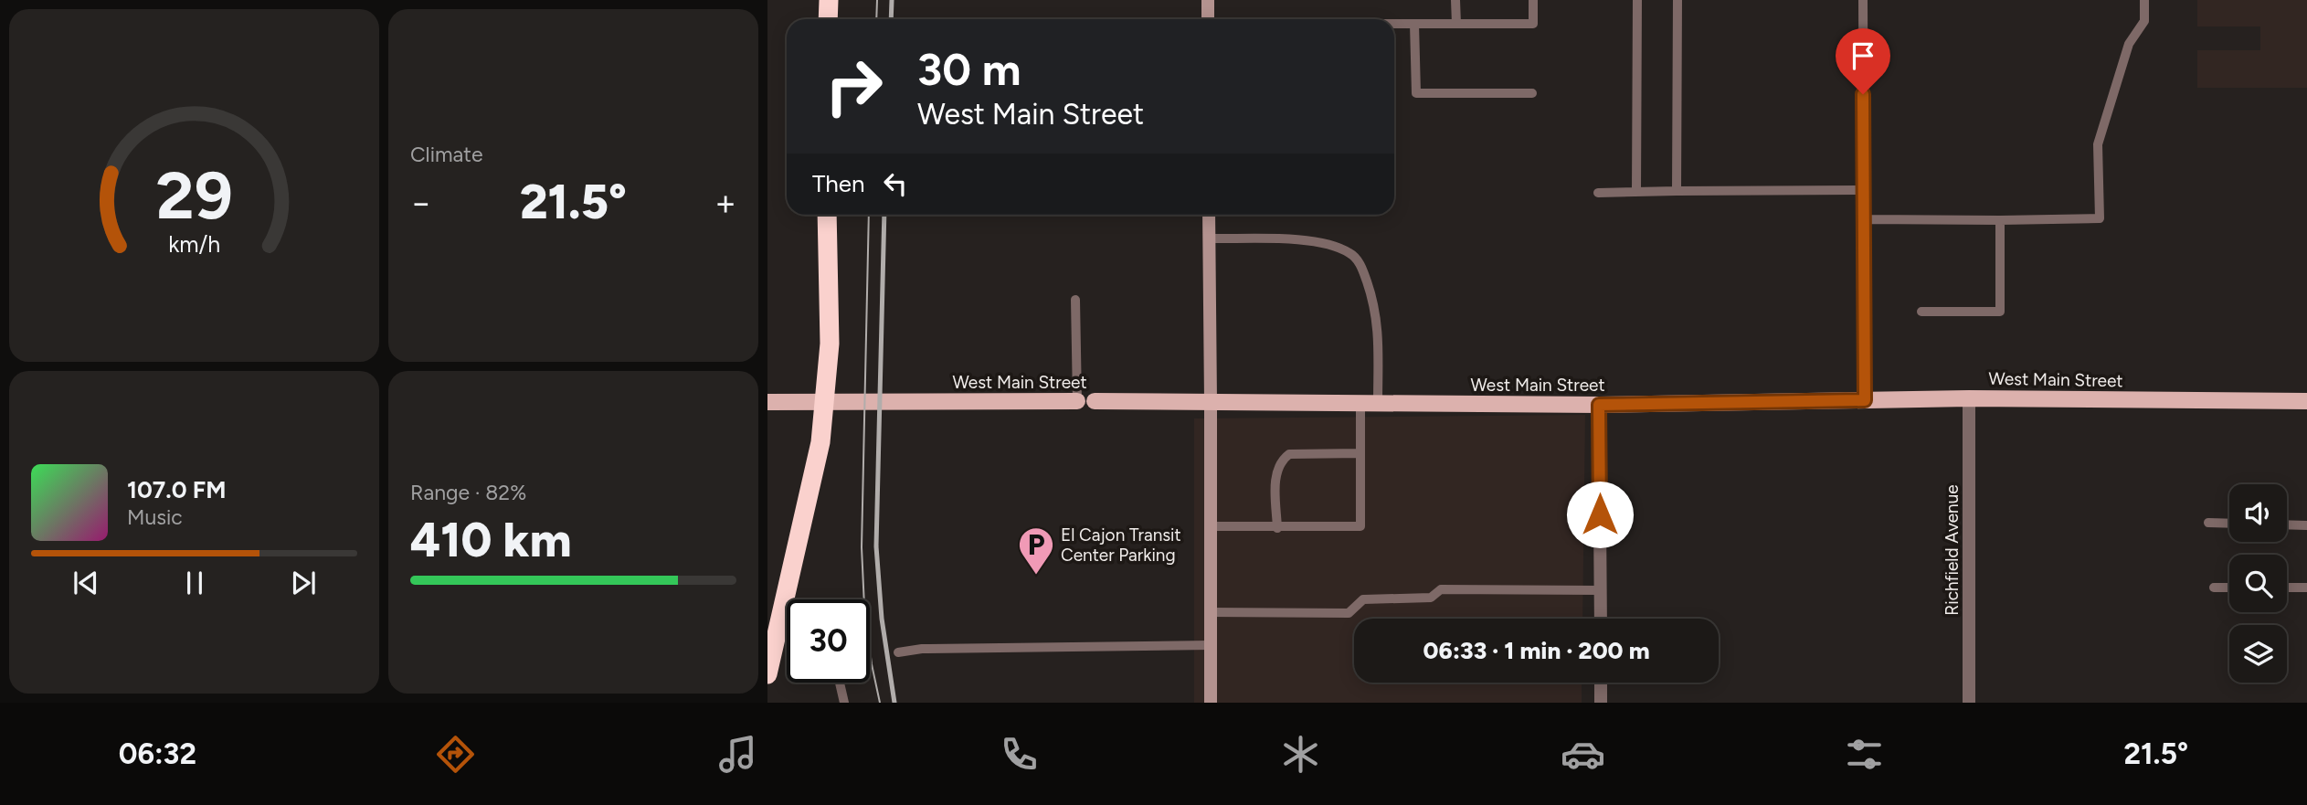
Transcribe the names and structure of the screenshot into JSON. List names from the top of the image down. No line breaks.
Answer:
{"streets":{"main road":["West Main Street"],"street":["Richfield Avenue"]},"crossings":[["West Main Street","Richfield Avenue"]],"places":{"parking":["El Cajon Transit Center Parking"]},"page":{"tile":["Climate",["Range · 82%","410 km"]],"turn":["30 m","West Main Street"],"then":"Then","heat":["−","21.5°","+"],"song":["107.0 FM","Music"],"limit":"30","trip":"06:33 · 1 min · 200 m","tabs":["06:32","21.5°"],"gauge":["29","km/h"]}}
